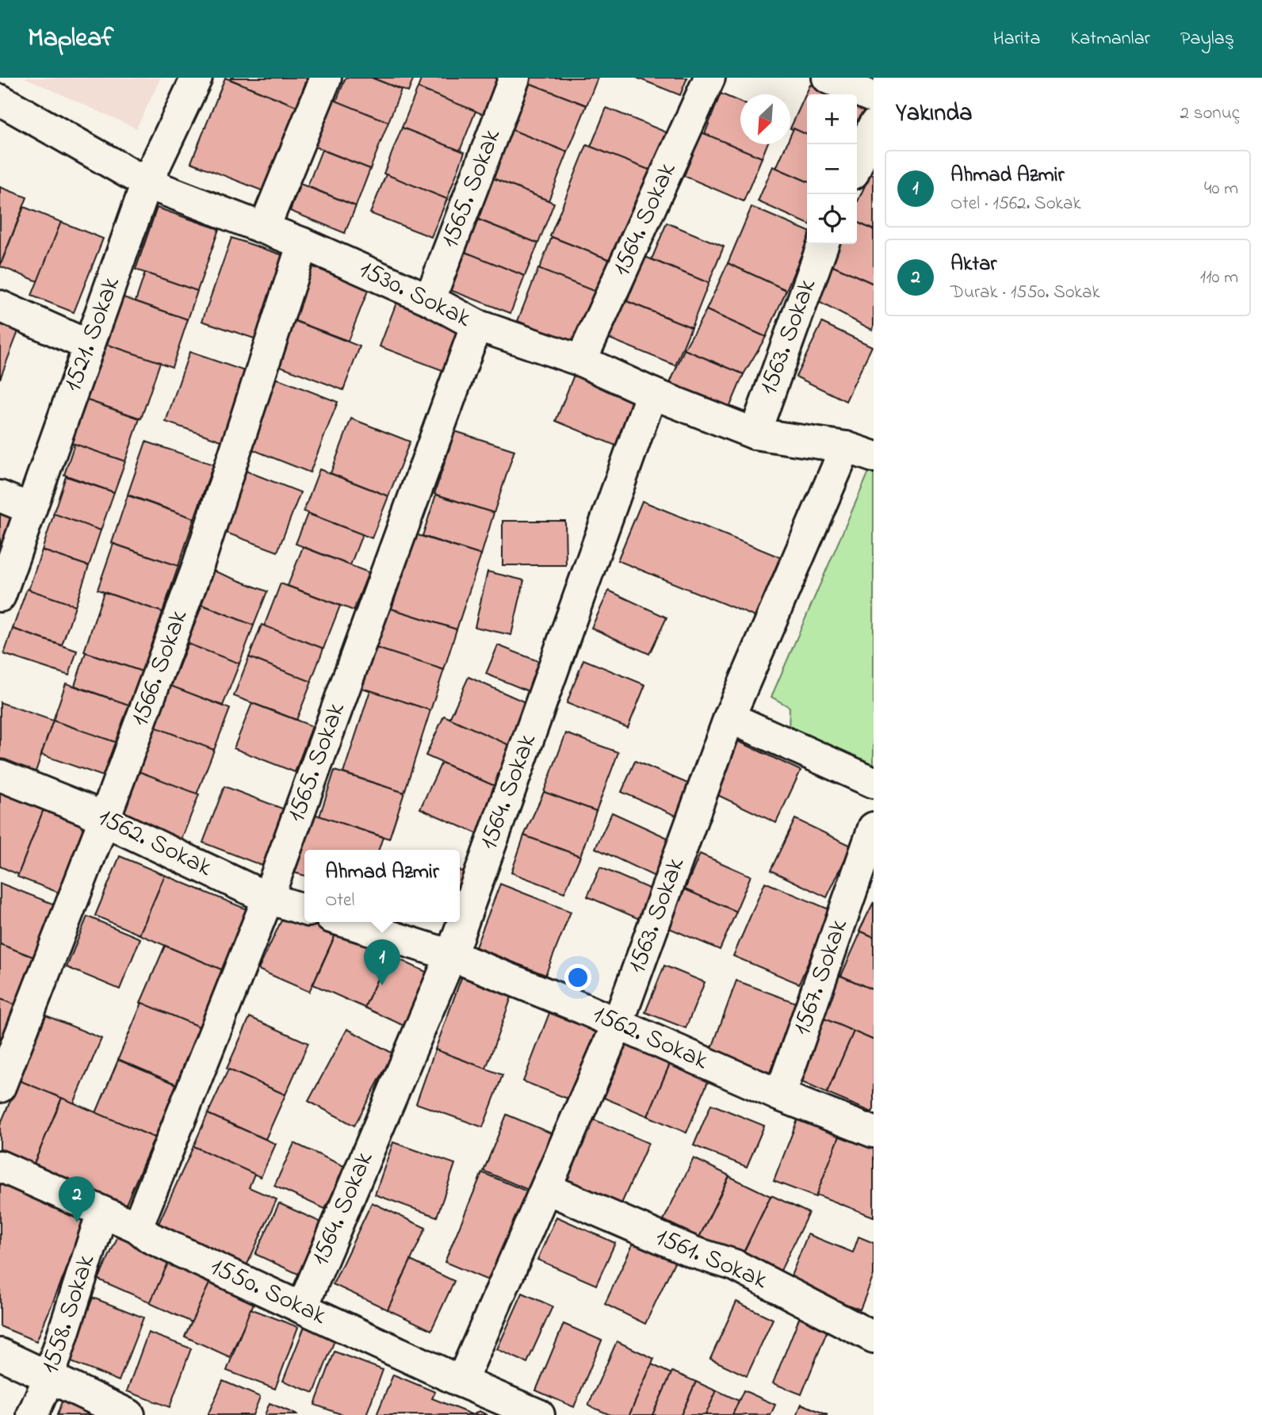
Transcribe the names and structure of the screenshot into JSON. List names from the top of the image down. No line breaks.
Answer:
{"streets":{"street":["1565. Sokak","1564. Sokak","1530. Sokak","1521. Sokak","1563. Sokak","1566. Sokak","1562. Sokak","1567. Sokak","1561. Sokak","1550. Sokak","1558. Sokak"]},"crossings":[["1565. Sokak","1530. Sokak"],["1565. Sokak","1562. Sokak"],["1565. Sokak","1550. Sokak"],["1564. Sokak","1530. Sokak"],["1564. Sokak","1562. Sokak"],["1564. Sokak","1550. Sokak"],["1530. Sokak","1521. Sokak"],["1530. Sokak","1563. Sokak"],["1530. Sokak","1566. Sokak"],["1563. Sokak","1562. Sokak"],["1563. Sokak","1561. Sokak"],["1563. Sokak","1550. Sokak"],["1566. Sokak","1562. Sokak"],["1562. Sokak","1567. Sokak"],["1550. Sokak","1558. Sokak"]],"north":"bottom left","page":{"header":"Mapleaf","nav":["Harita","Katmanlar","Paylaş"],"heading":["Yakında","2 sonuç"],"map_buttons":["+","−"],"list":[{"mark":"1","name":"Ahmad Azmir","note":"Otel · 1562. Sokak","value":"40 m"},{"mark":"2","name":"Aktar","note":"Durak · 1550. Sokak","value":"110 m"}],"popup":["Ahmad Azmir","Otel"],"pins":["1","2"]}}
